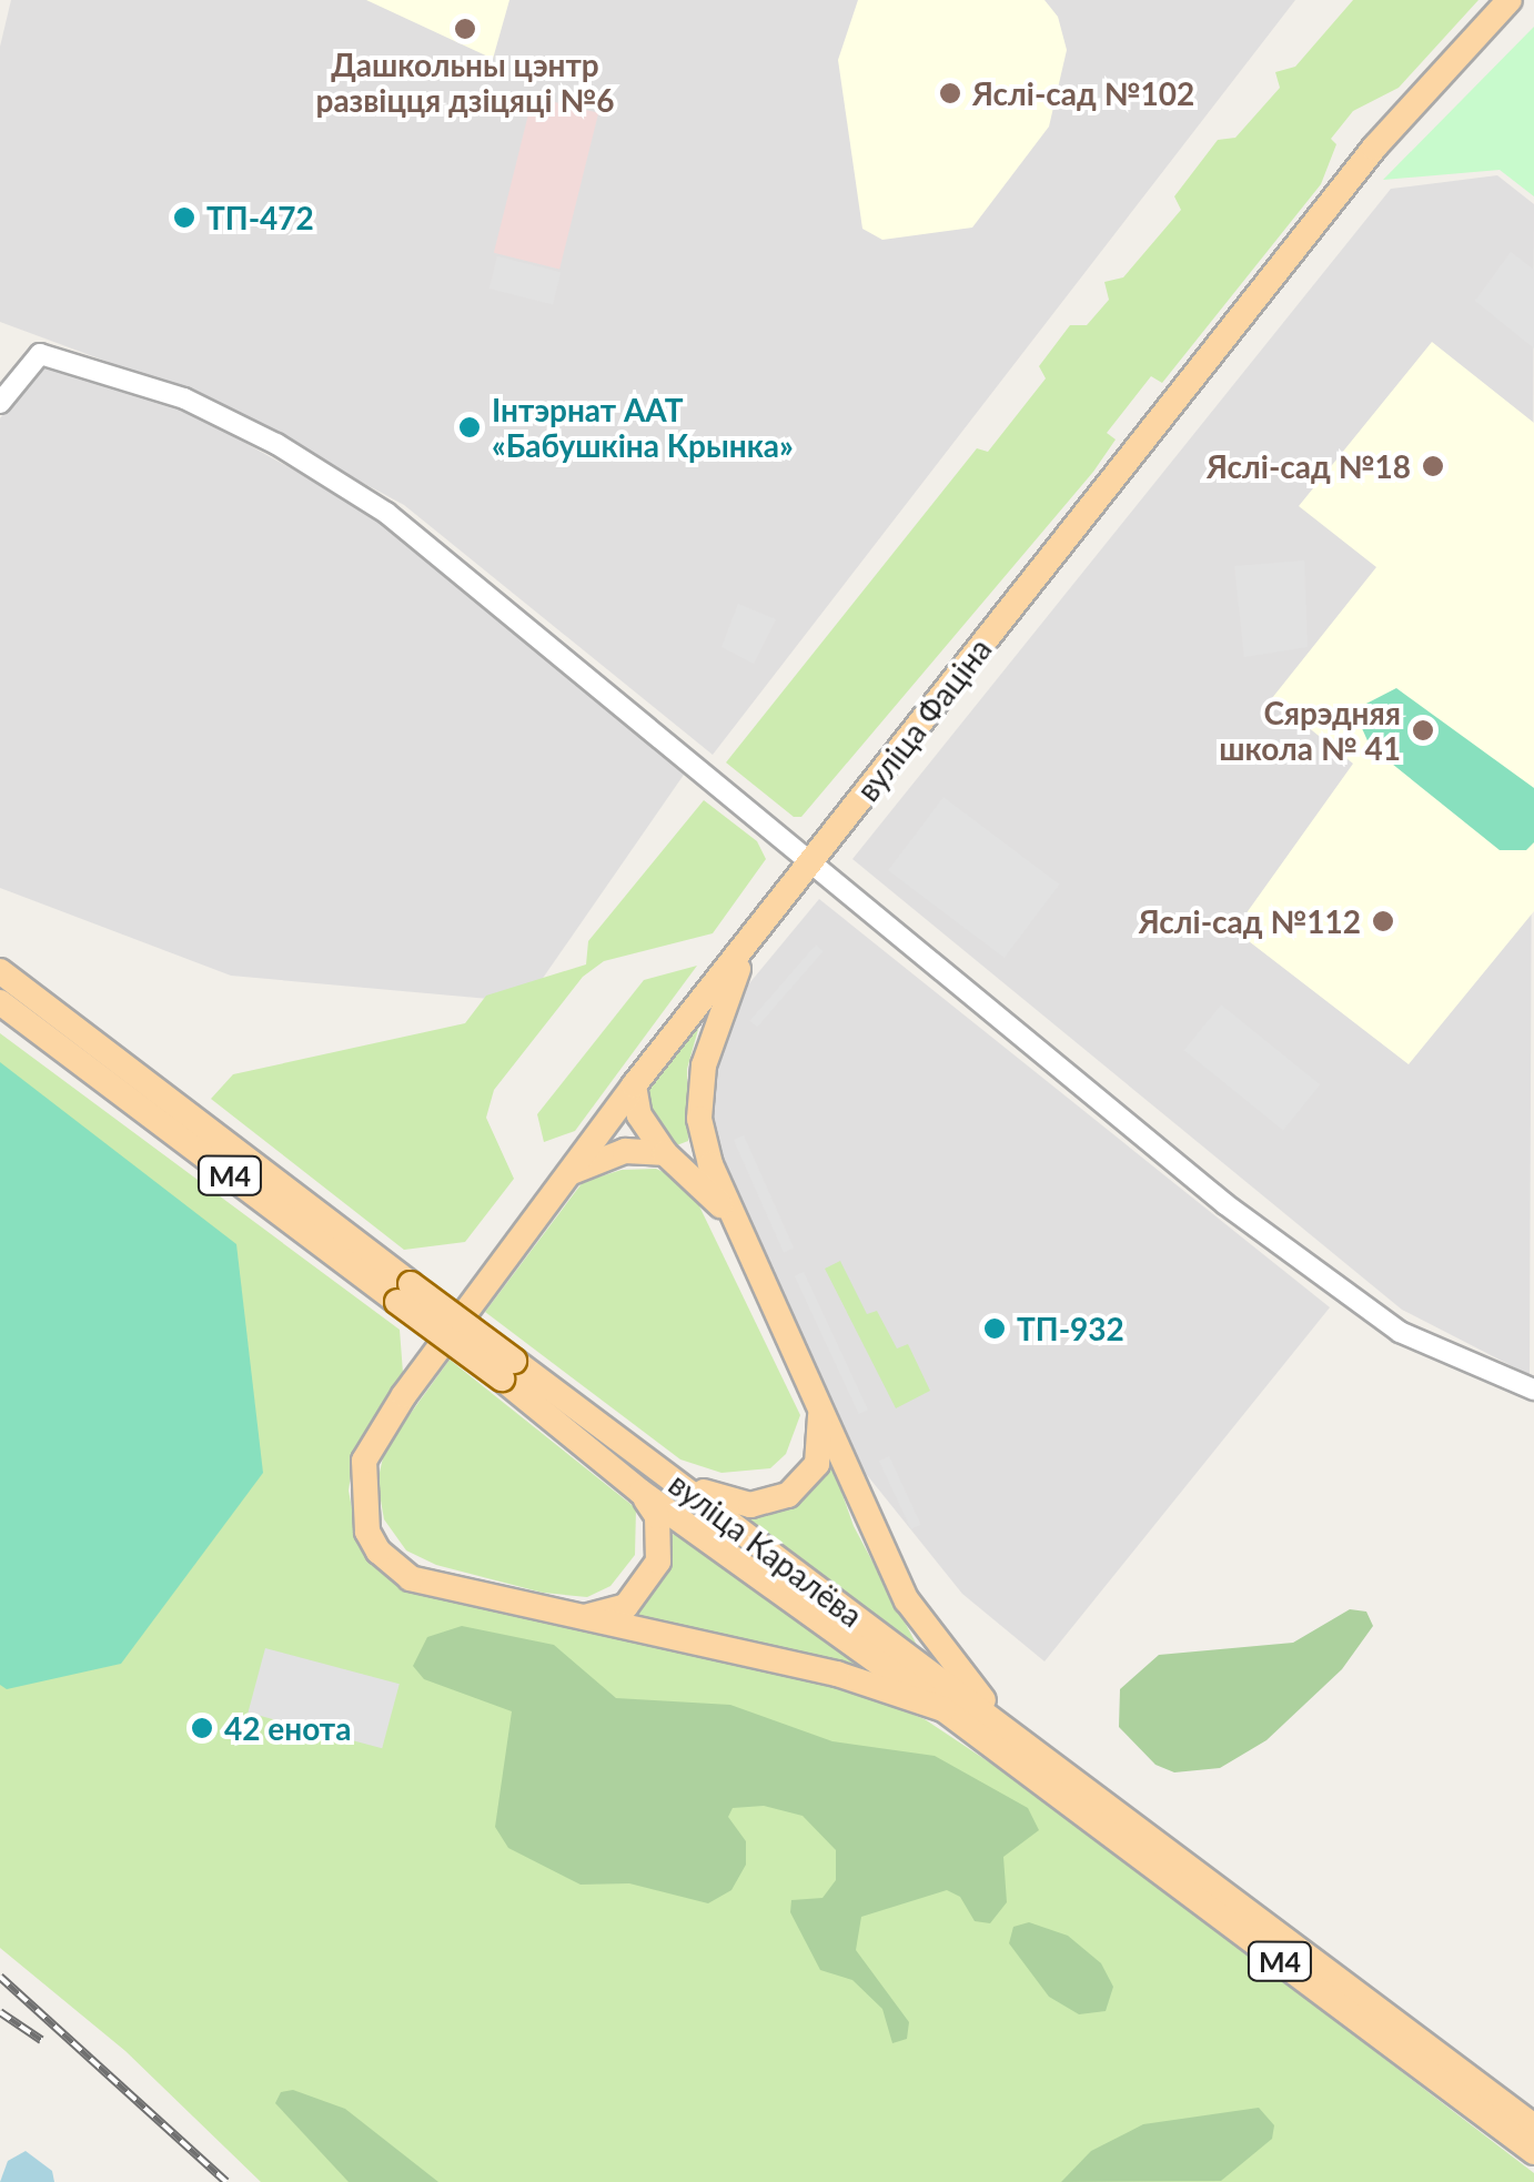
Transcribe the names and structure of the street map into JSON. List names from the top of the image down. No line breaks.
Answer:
{"streets":{"main road":["вуліца Фаціна","М4","вуліца Каралёва"]},"places":["Дашкольны цэнтр развіцця дзіцяці №6","Яслі-сад №102","ТП-472","Інтэрнат ААТ «Бабушкіна Крынка»","Яслі-сад №18","Сярэдняя школа № 41","Яслі-сад №112","ТП-932","42 енота"]}
